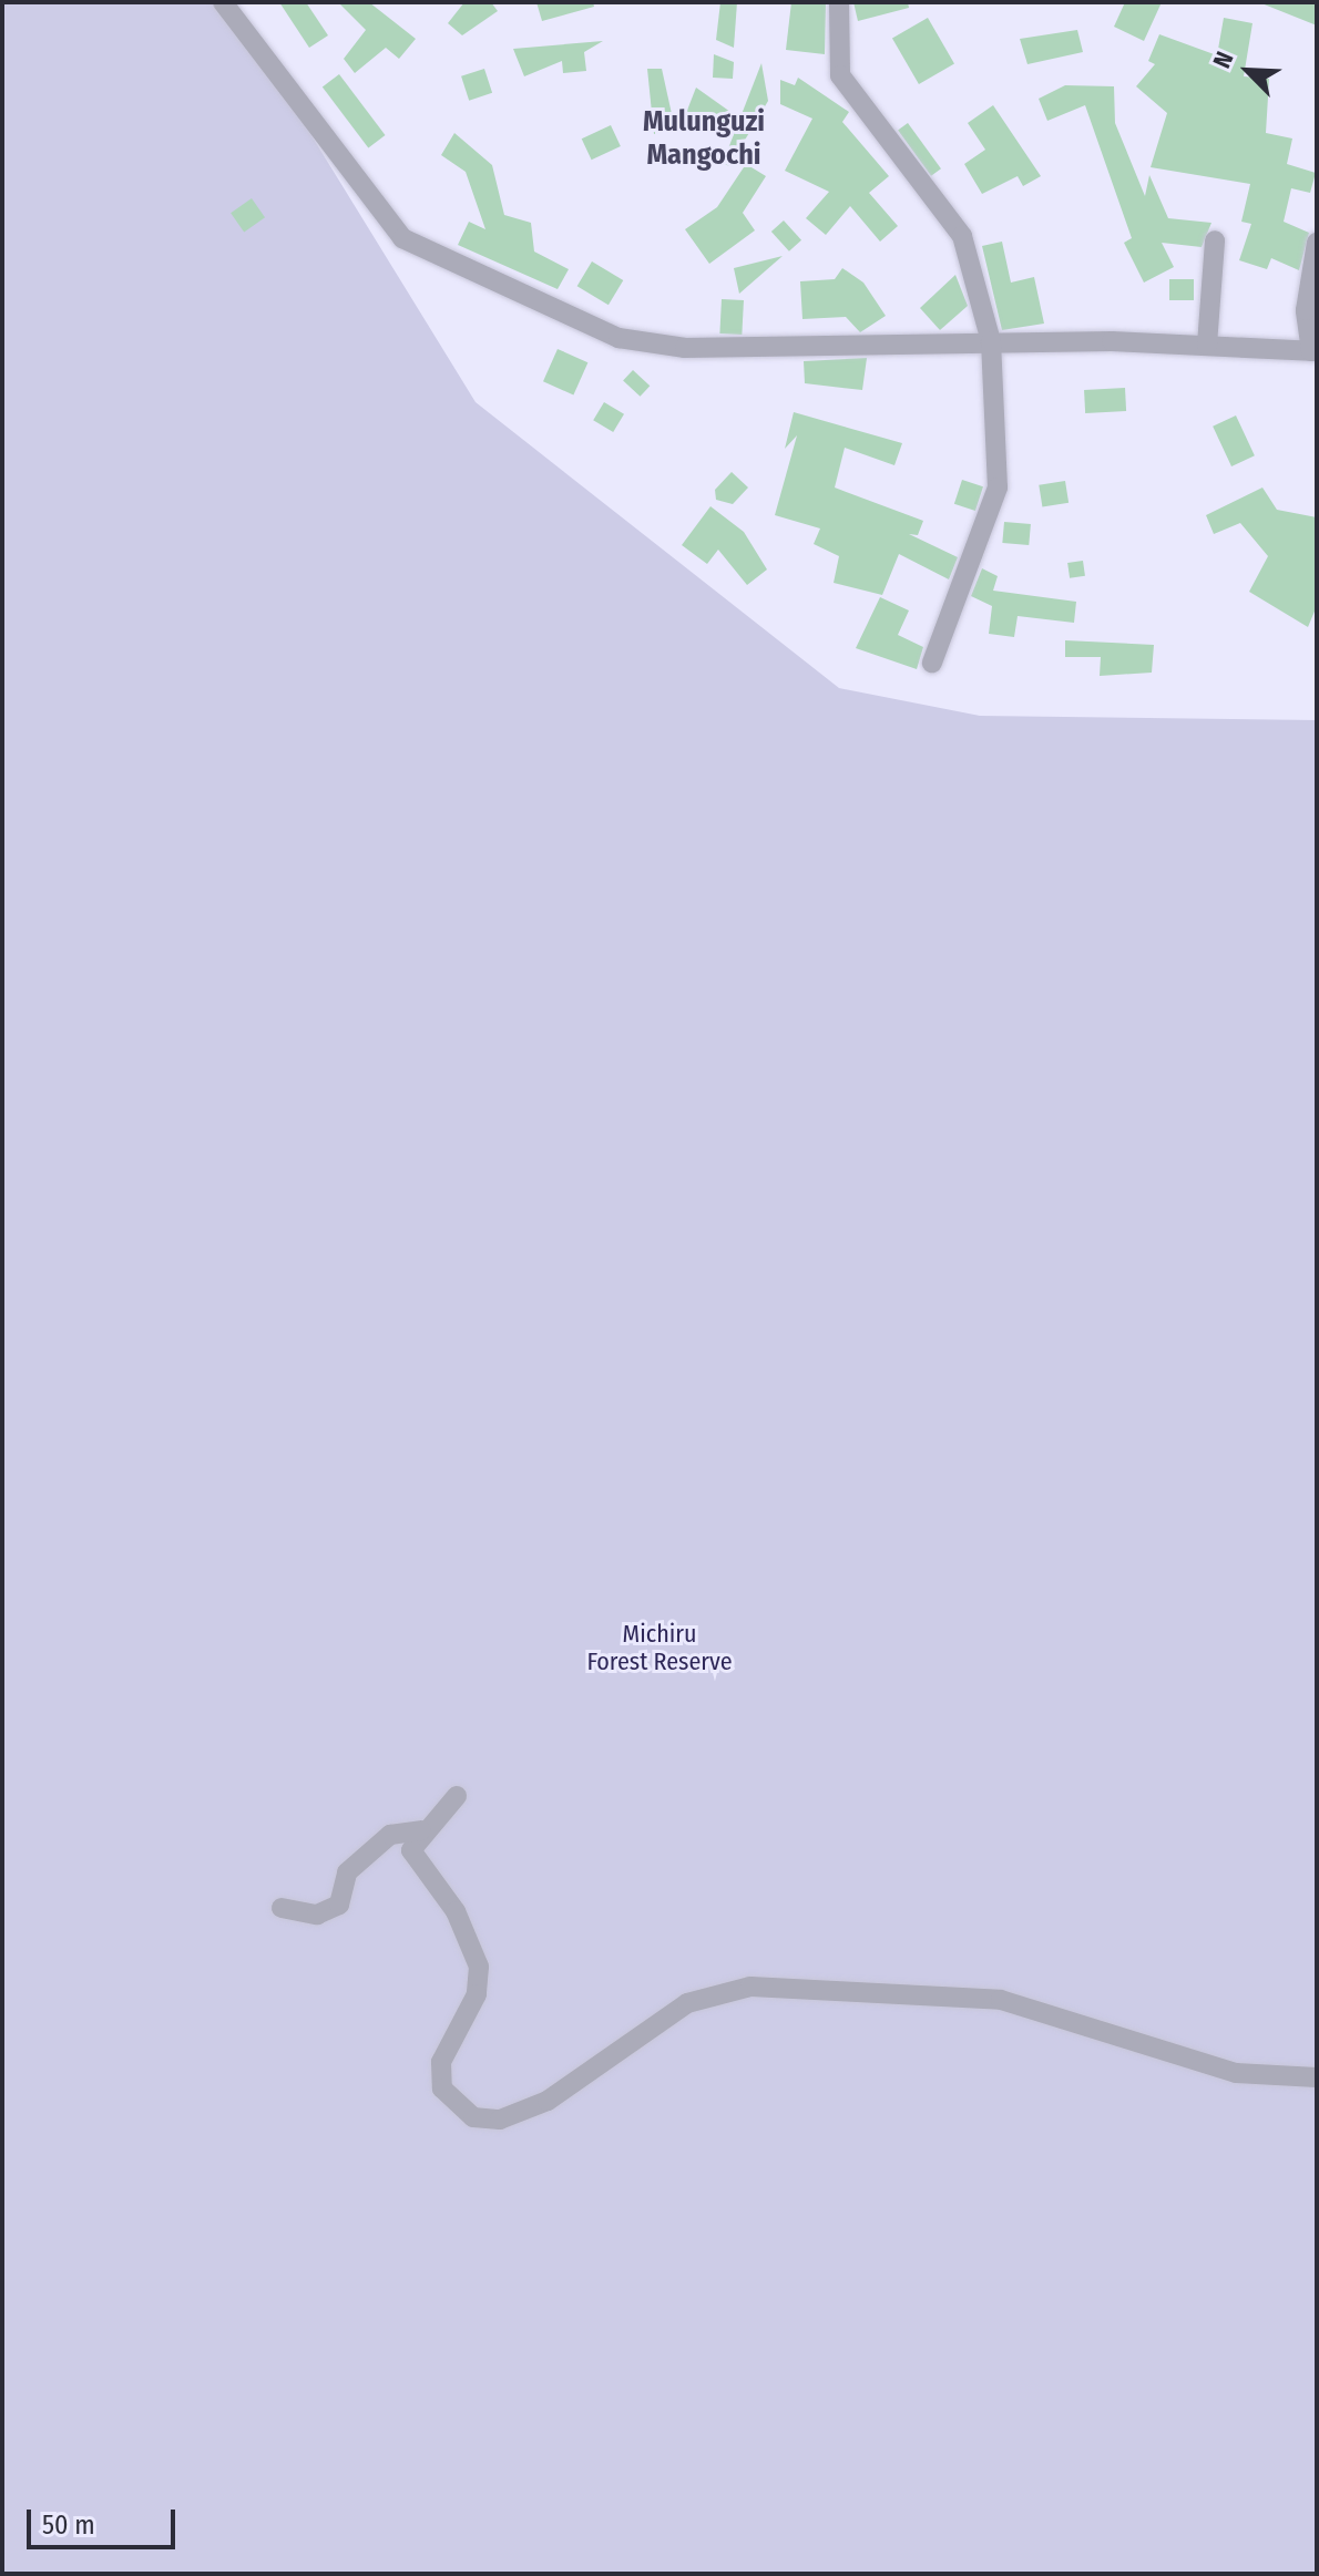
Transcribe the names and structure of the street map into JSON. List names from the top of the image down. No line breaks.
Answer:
{"districts":["Mulunguzi Mangochi"],"parks":["Michiru Forest Reserve"],"scale_bar":"50 m","north":"top left"}
